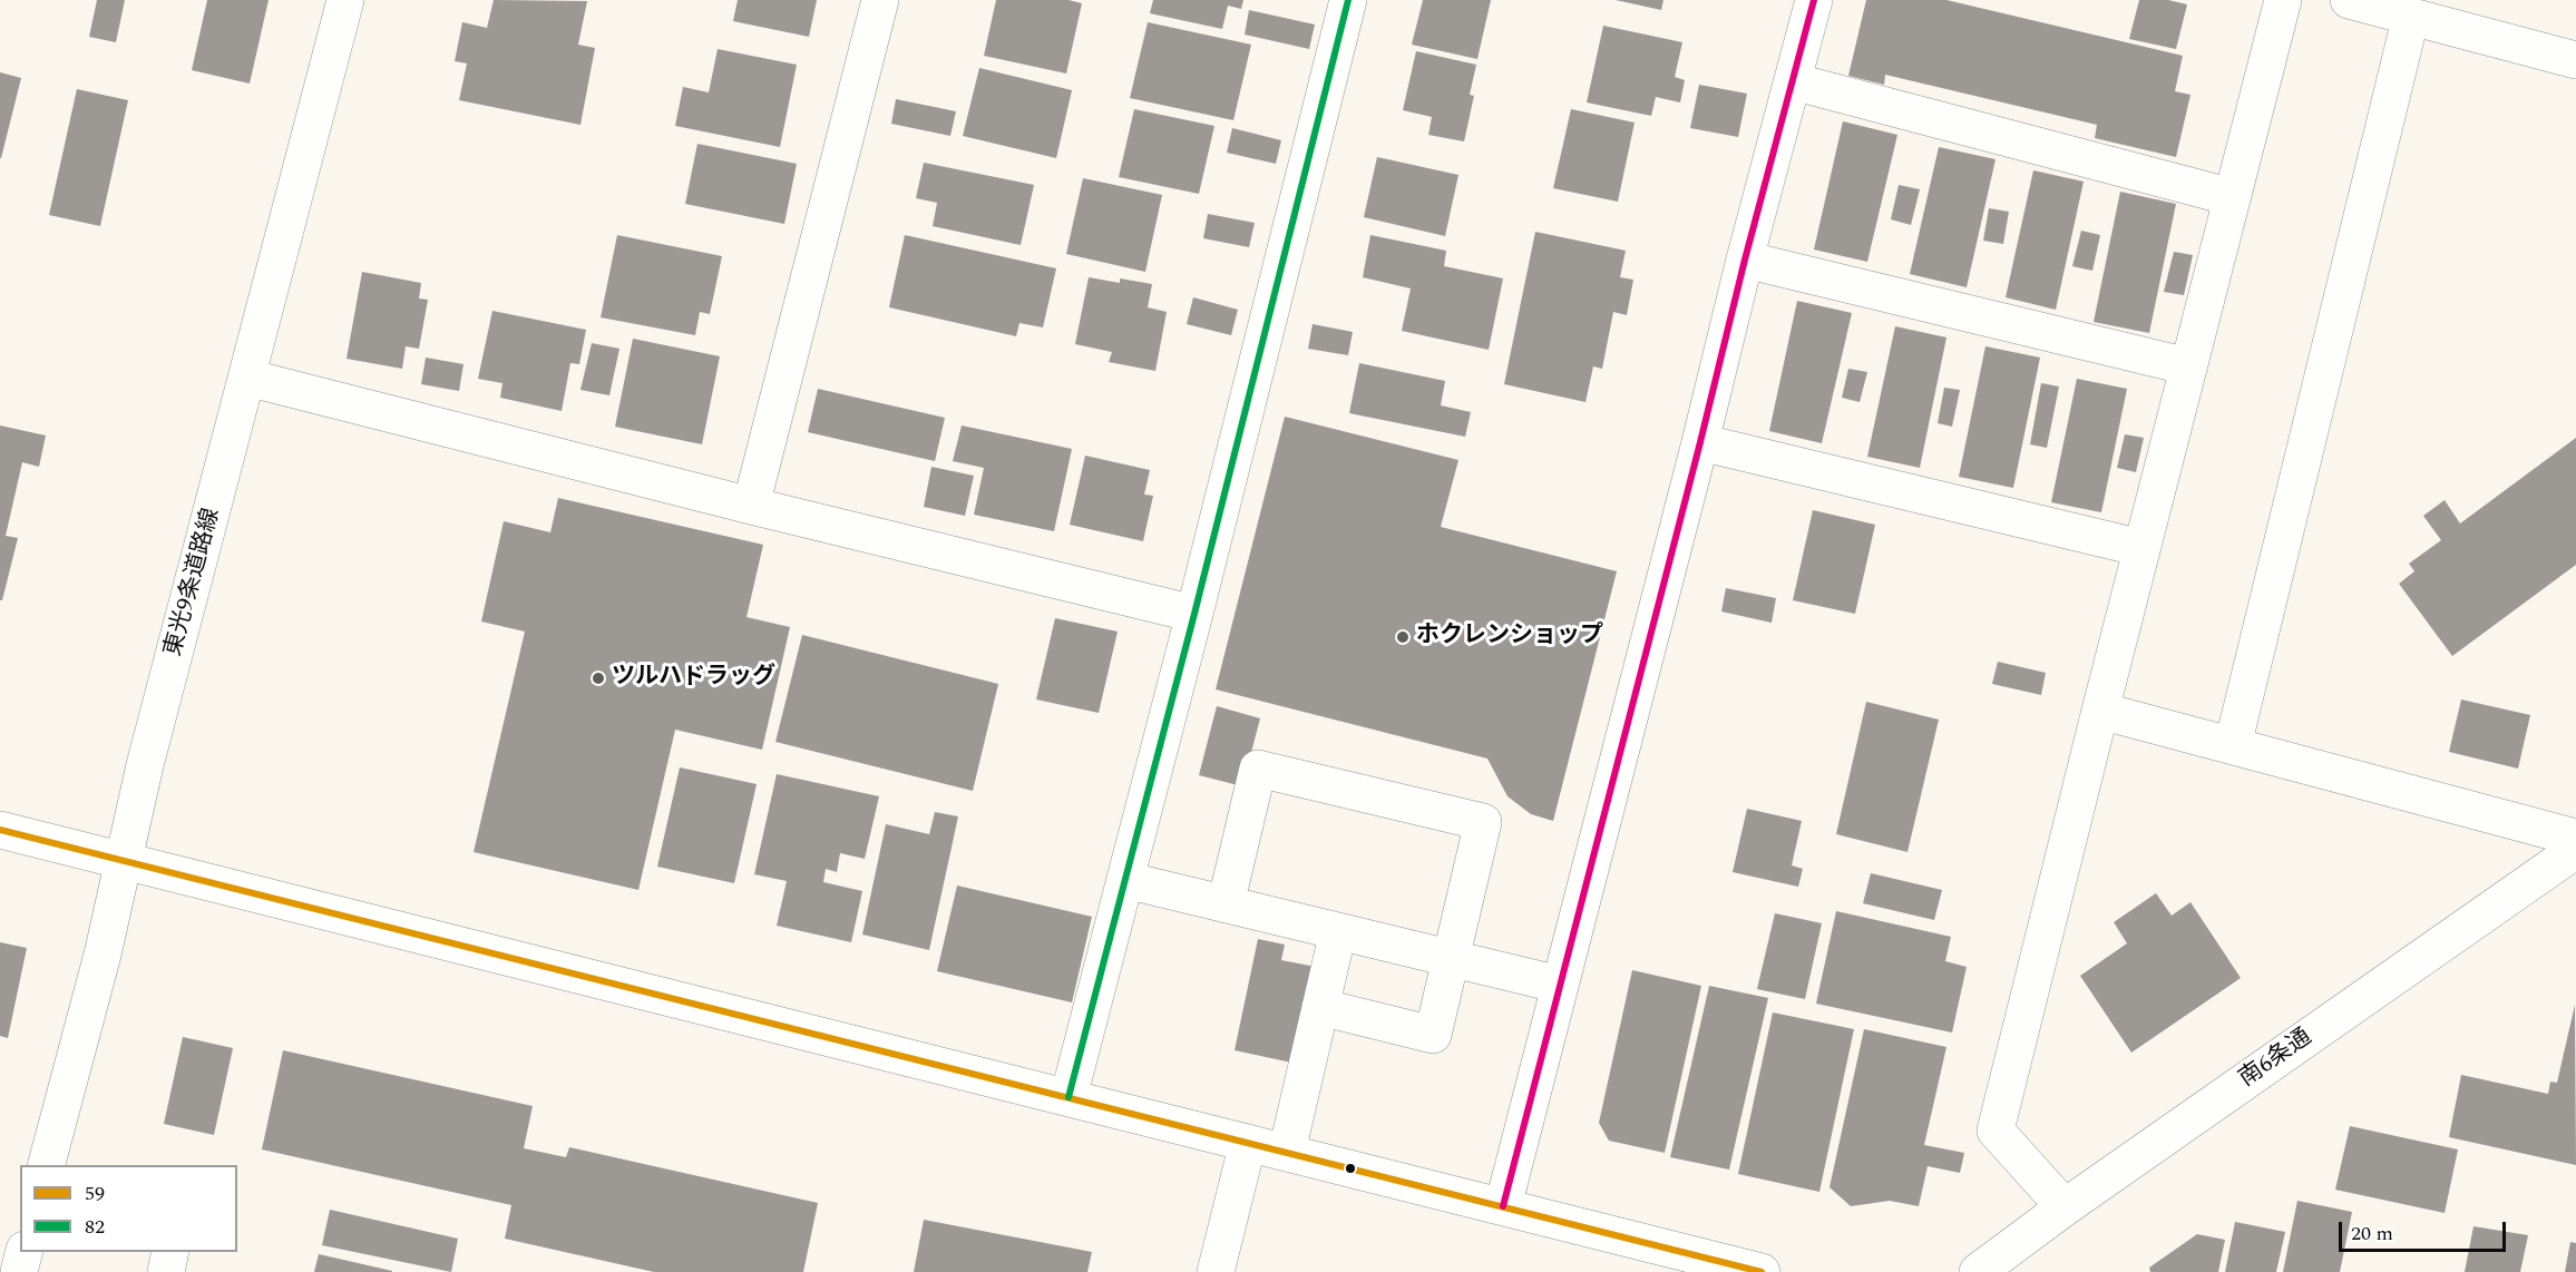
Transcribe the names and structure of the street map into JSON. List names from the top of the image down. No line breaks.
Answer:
{"streets":{"street":["東光9条道路線","南6条通"]},"places":["ホクレンショップ","ツルハドラッグ"],"lines":["transit line 82","transit line 59"],"legend":["59","82"],"scale_bar":"20 m"}
